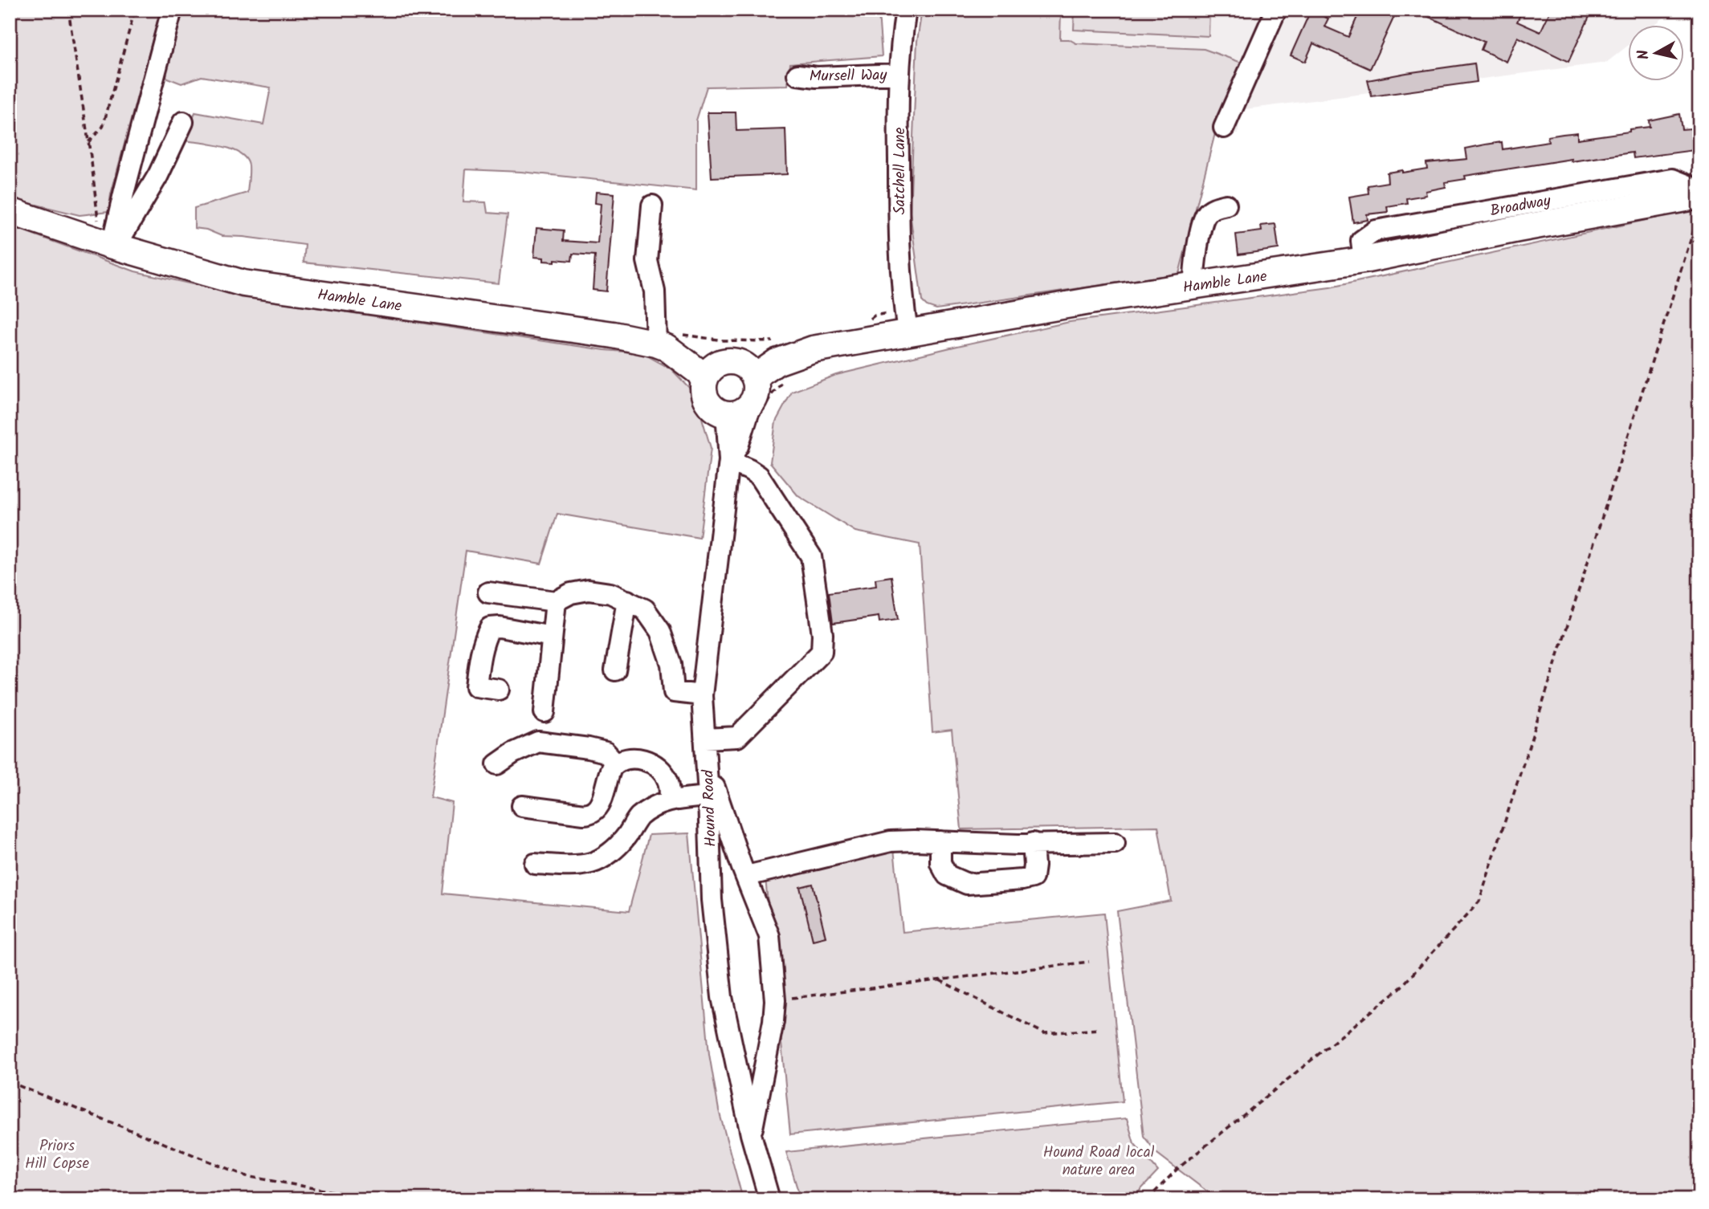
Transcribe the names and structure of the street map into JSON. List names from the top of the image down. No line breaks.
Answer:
{"streets":{"main road":["Hamble Lane"],"street":["Mursell Way","Satchell Lane","Hound Road"]},"crossings":[["Mursell Way","Satchell Lane"],["Satchell Lane","Hamble Lane"],["Hamble Lane","Hound Road"]],"parks":["Priors Hill Copse","Hound Road local nature area"],"north":"left"}
